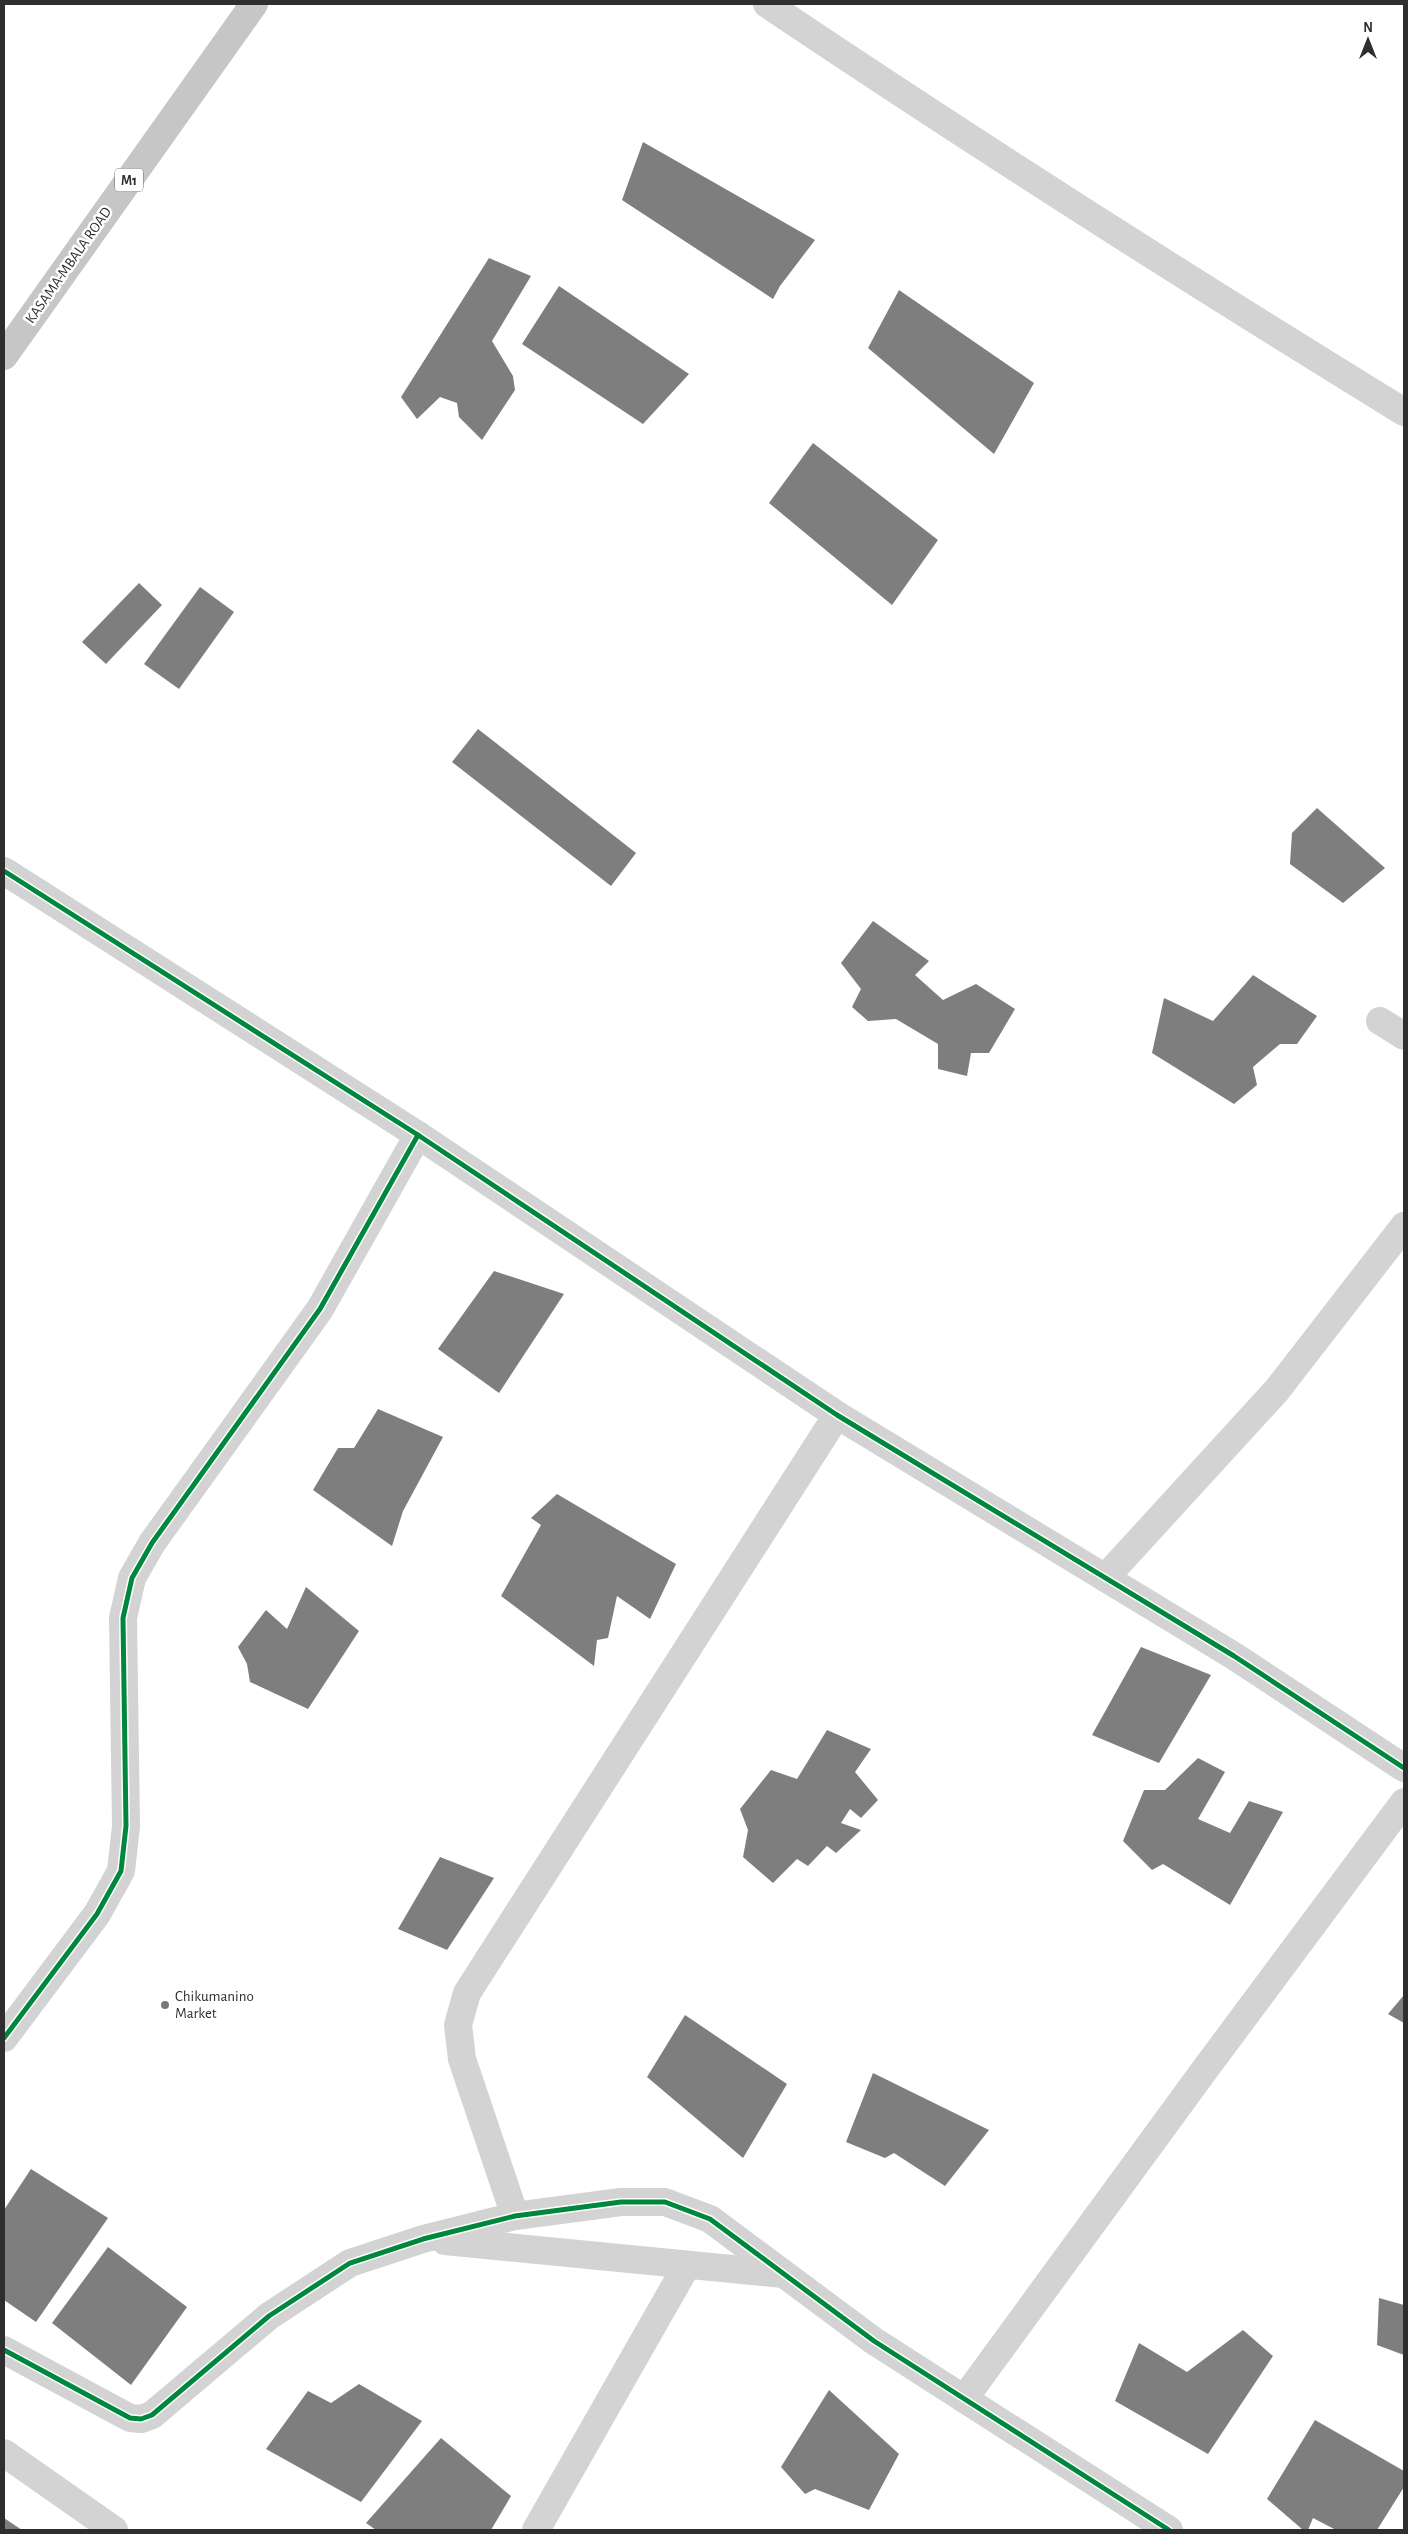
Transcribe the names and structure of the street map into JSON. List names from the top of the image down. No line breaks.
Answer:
{"streets":{"main road":["M1","KASAMA-MBALA ROAD"]},"places":["Chikumanino Market"],"north":"top"}
